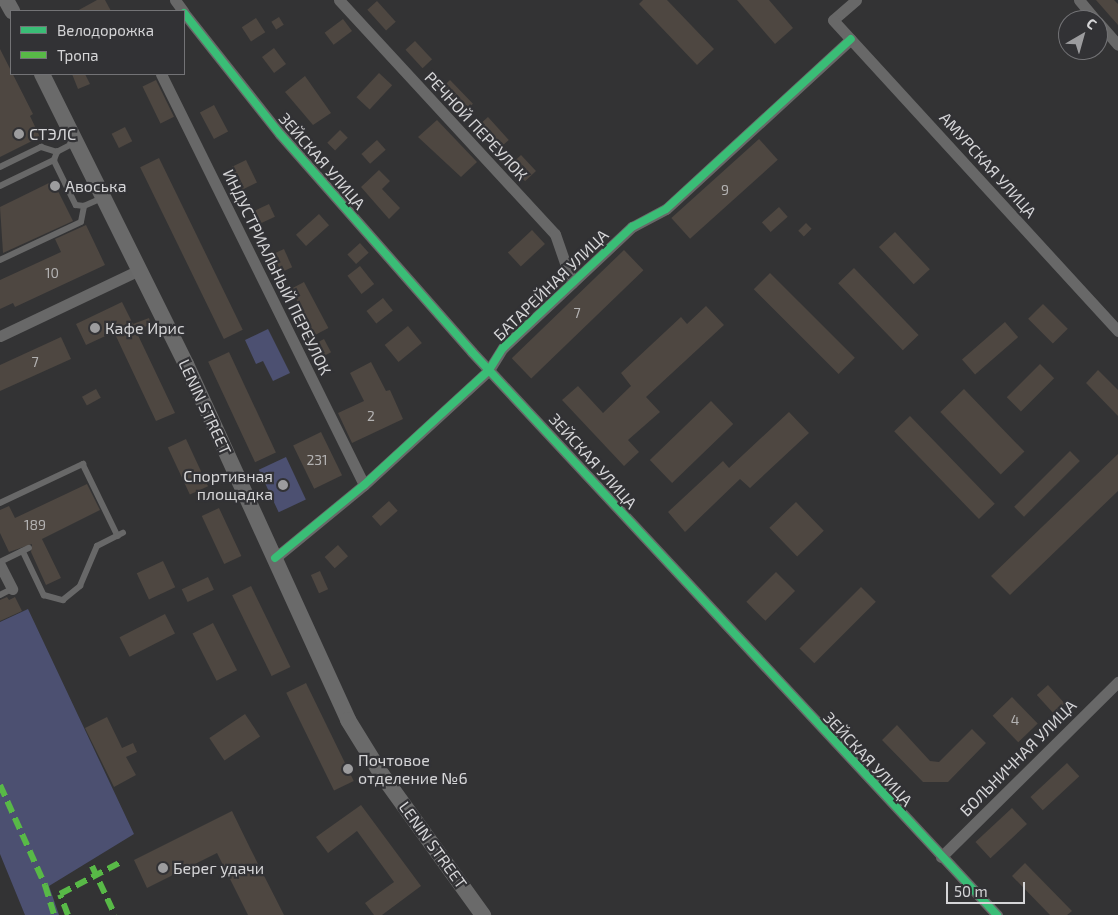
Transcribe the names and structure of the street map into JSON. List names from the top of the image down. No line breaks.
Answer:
{"streets":{"main road":["LENIN STREET"],"street":["РЕЧНОЙ ПЕРЕУЛОК","ЗЕЙСКАЯ УЛИЦА","АМУРСКАЯ УЛИЦА","ИНДУСТРИАЛЬНЫЙ ПЕРЕУЛОК","БАТАРЕЙНАЯ УЛИЦА","БОЛЬНИЧНАЯ УЛИЦА"]},"crossings":[["РЕЧНОЙ ПЕРЕУЛОК","БАТАРЕЙНАЯ УЛИЦА"],["ЗЕЙСКАЯ УЛИЦА","БАТАРЕЙНАЯ УЛИЦА"],["ЗЕЙСКАЯ УЛИЦА","БОЛЬНИЧНАЯ УЛИЦА"],["АМУРСКАЯ УЛИЦА","БАТАРЕЙНАЯ УЛИЦА"],["ИНДУСТРИАЛЬНЫЙ ПЕРЕУЛОК","БАТАРЕЙНАЯ УЛИЦА"],["БАТАРЕЙНАЯ УЛИЦА","LENIN STREET"]],"places":["СТЭЛС","Авоська","Кафе Ирис","Спортивная площадка","Почтовое отделение №6","Берег удачи"],"house_numbers":["9","10","7","7","2","231","189","4"],"legend":["Велодорожка","Тропа"],"scale_bar":"50 m","north":"top right"}
